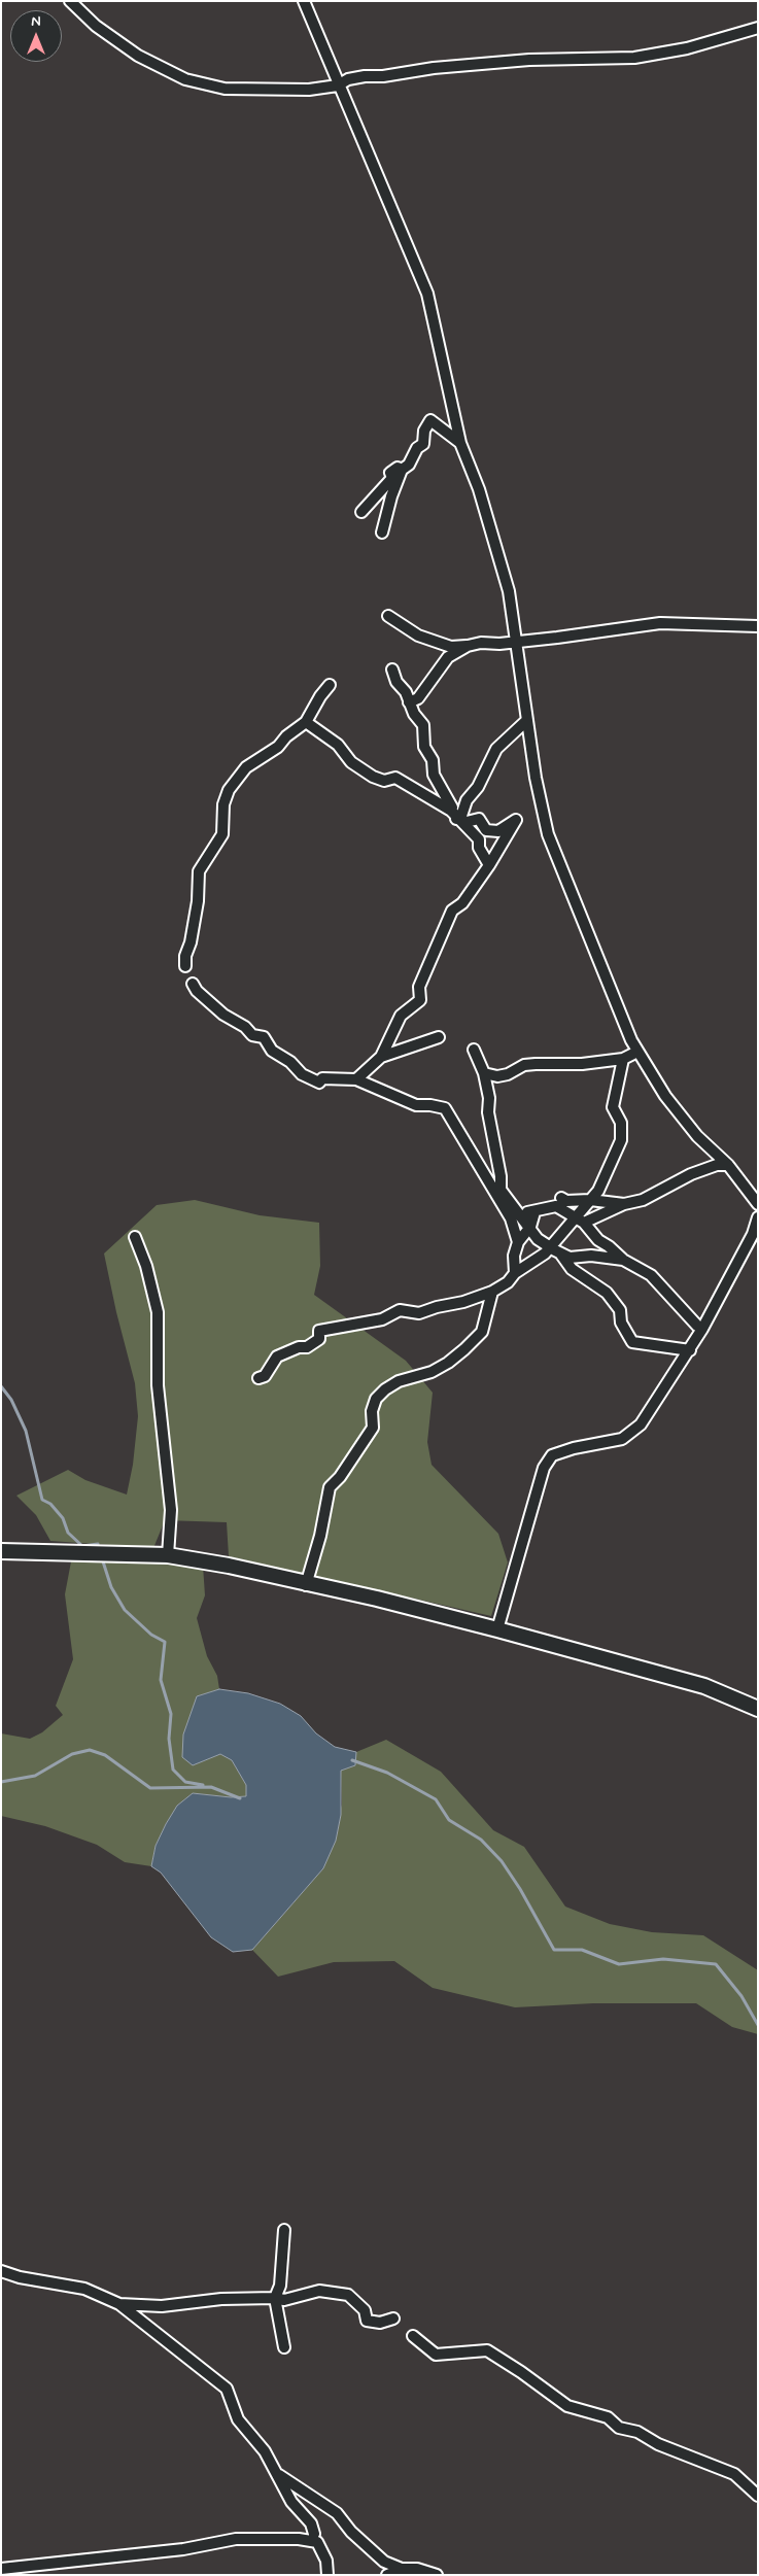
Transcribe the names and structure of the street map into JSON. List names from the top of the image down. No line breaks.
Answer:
{"north":"top"}
